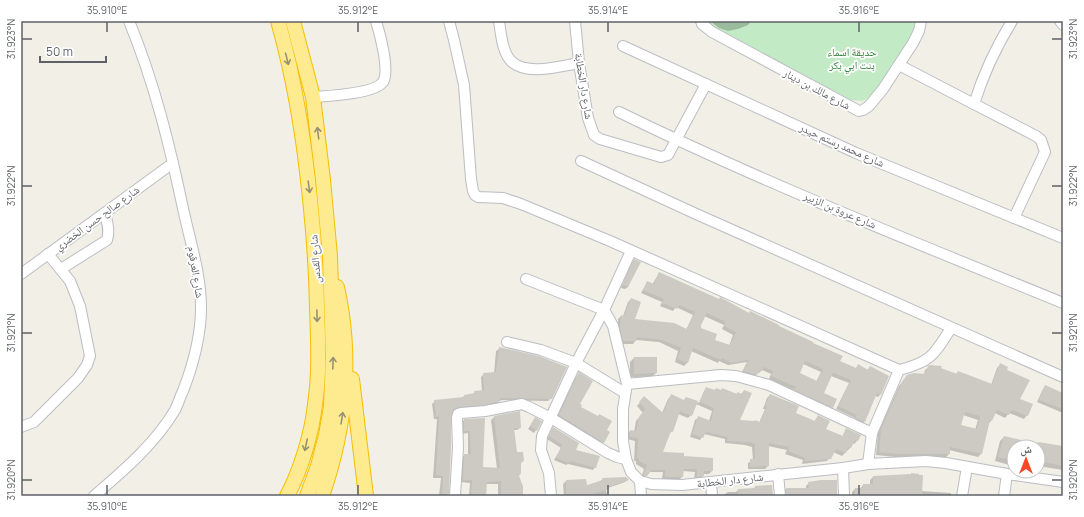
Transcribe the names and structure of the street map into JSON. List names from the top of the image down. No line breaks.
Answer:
{"streets":{"highway":["شارع القدس"],"street":["شارع دار الخطابة","شارع مالك بن دينار","شارع محمد رستم حيدر","شارع عروة بن الزبير","شارع صالح حسن الخضري","شارع العرقوم"]},"crossings":[["شارع دار الخطابة","شارع محمد رستم حيدر"],["شارع دار الخطابة","شارع عروة بن الزبير"],["شارع صالح حسن الخضري","شارع العرقوم"]],"parks":["حديقة اسماء بنت ابي بكر"],"scale_bar":"50 m","north":"top","coordinates":["35.910°E","35.912°E","35.914°E","35.916°E","31.923°N","31.922°N","31.921°N","31.920°N"]}
